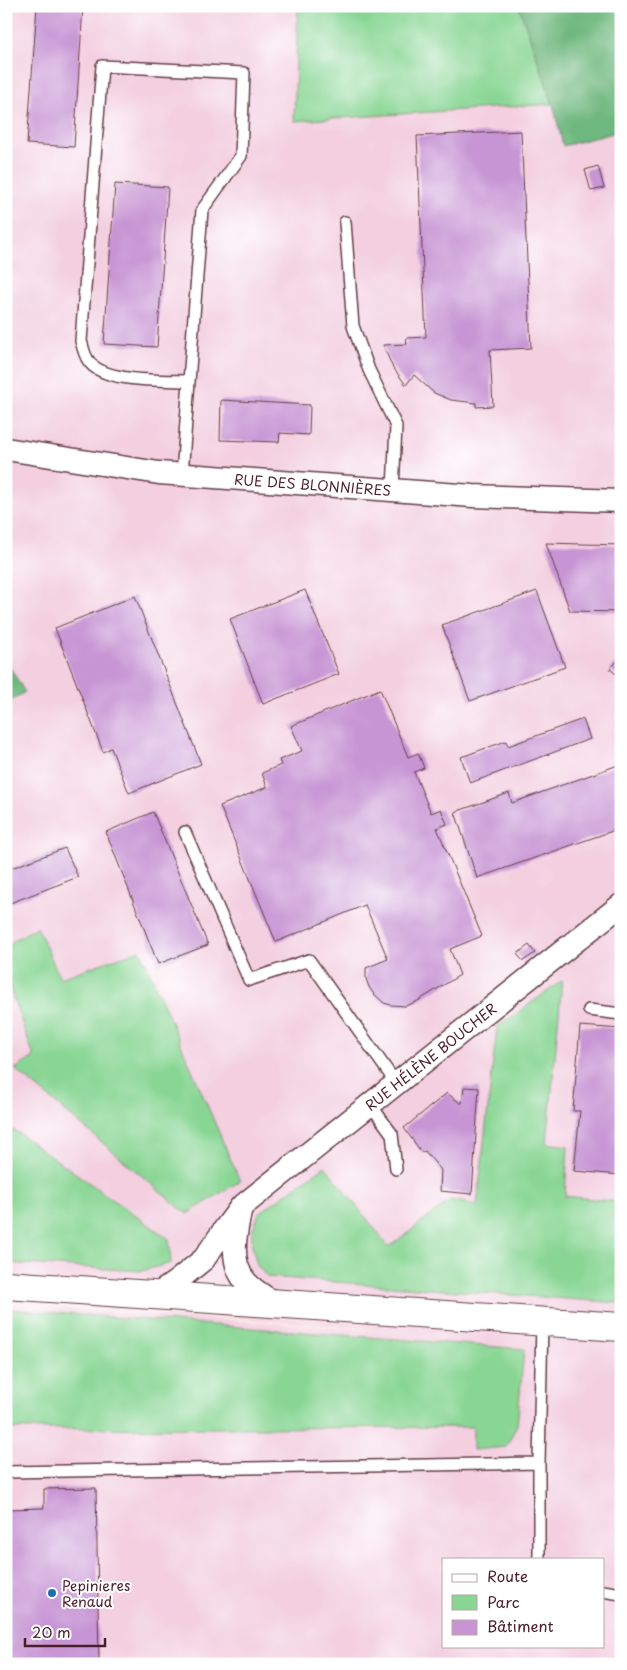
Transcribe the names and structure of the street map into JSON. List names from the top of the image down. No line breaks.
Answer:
{"streets":{"street":["RUE DES BLONNIÈRES","RUE HÉLÈNE BOUCHER"]},"places":["Pepinieres Renaud"],"legend":["Route","Parc","Bâtiment"],"scale_bar":"20 m"}
